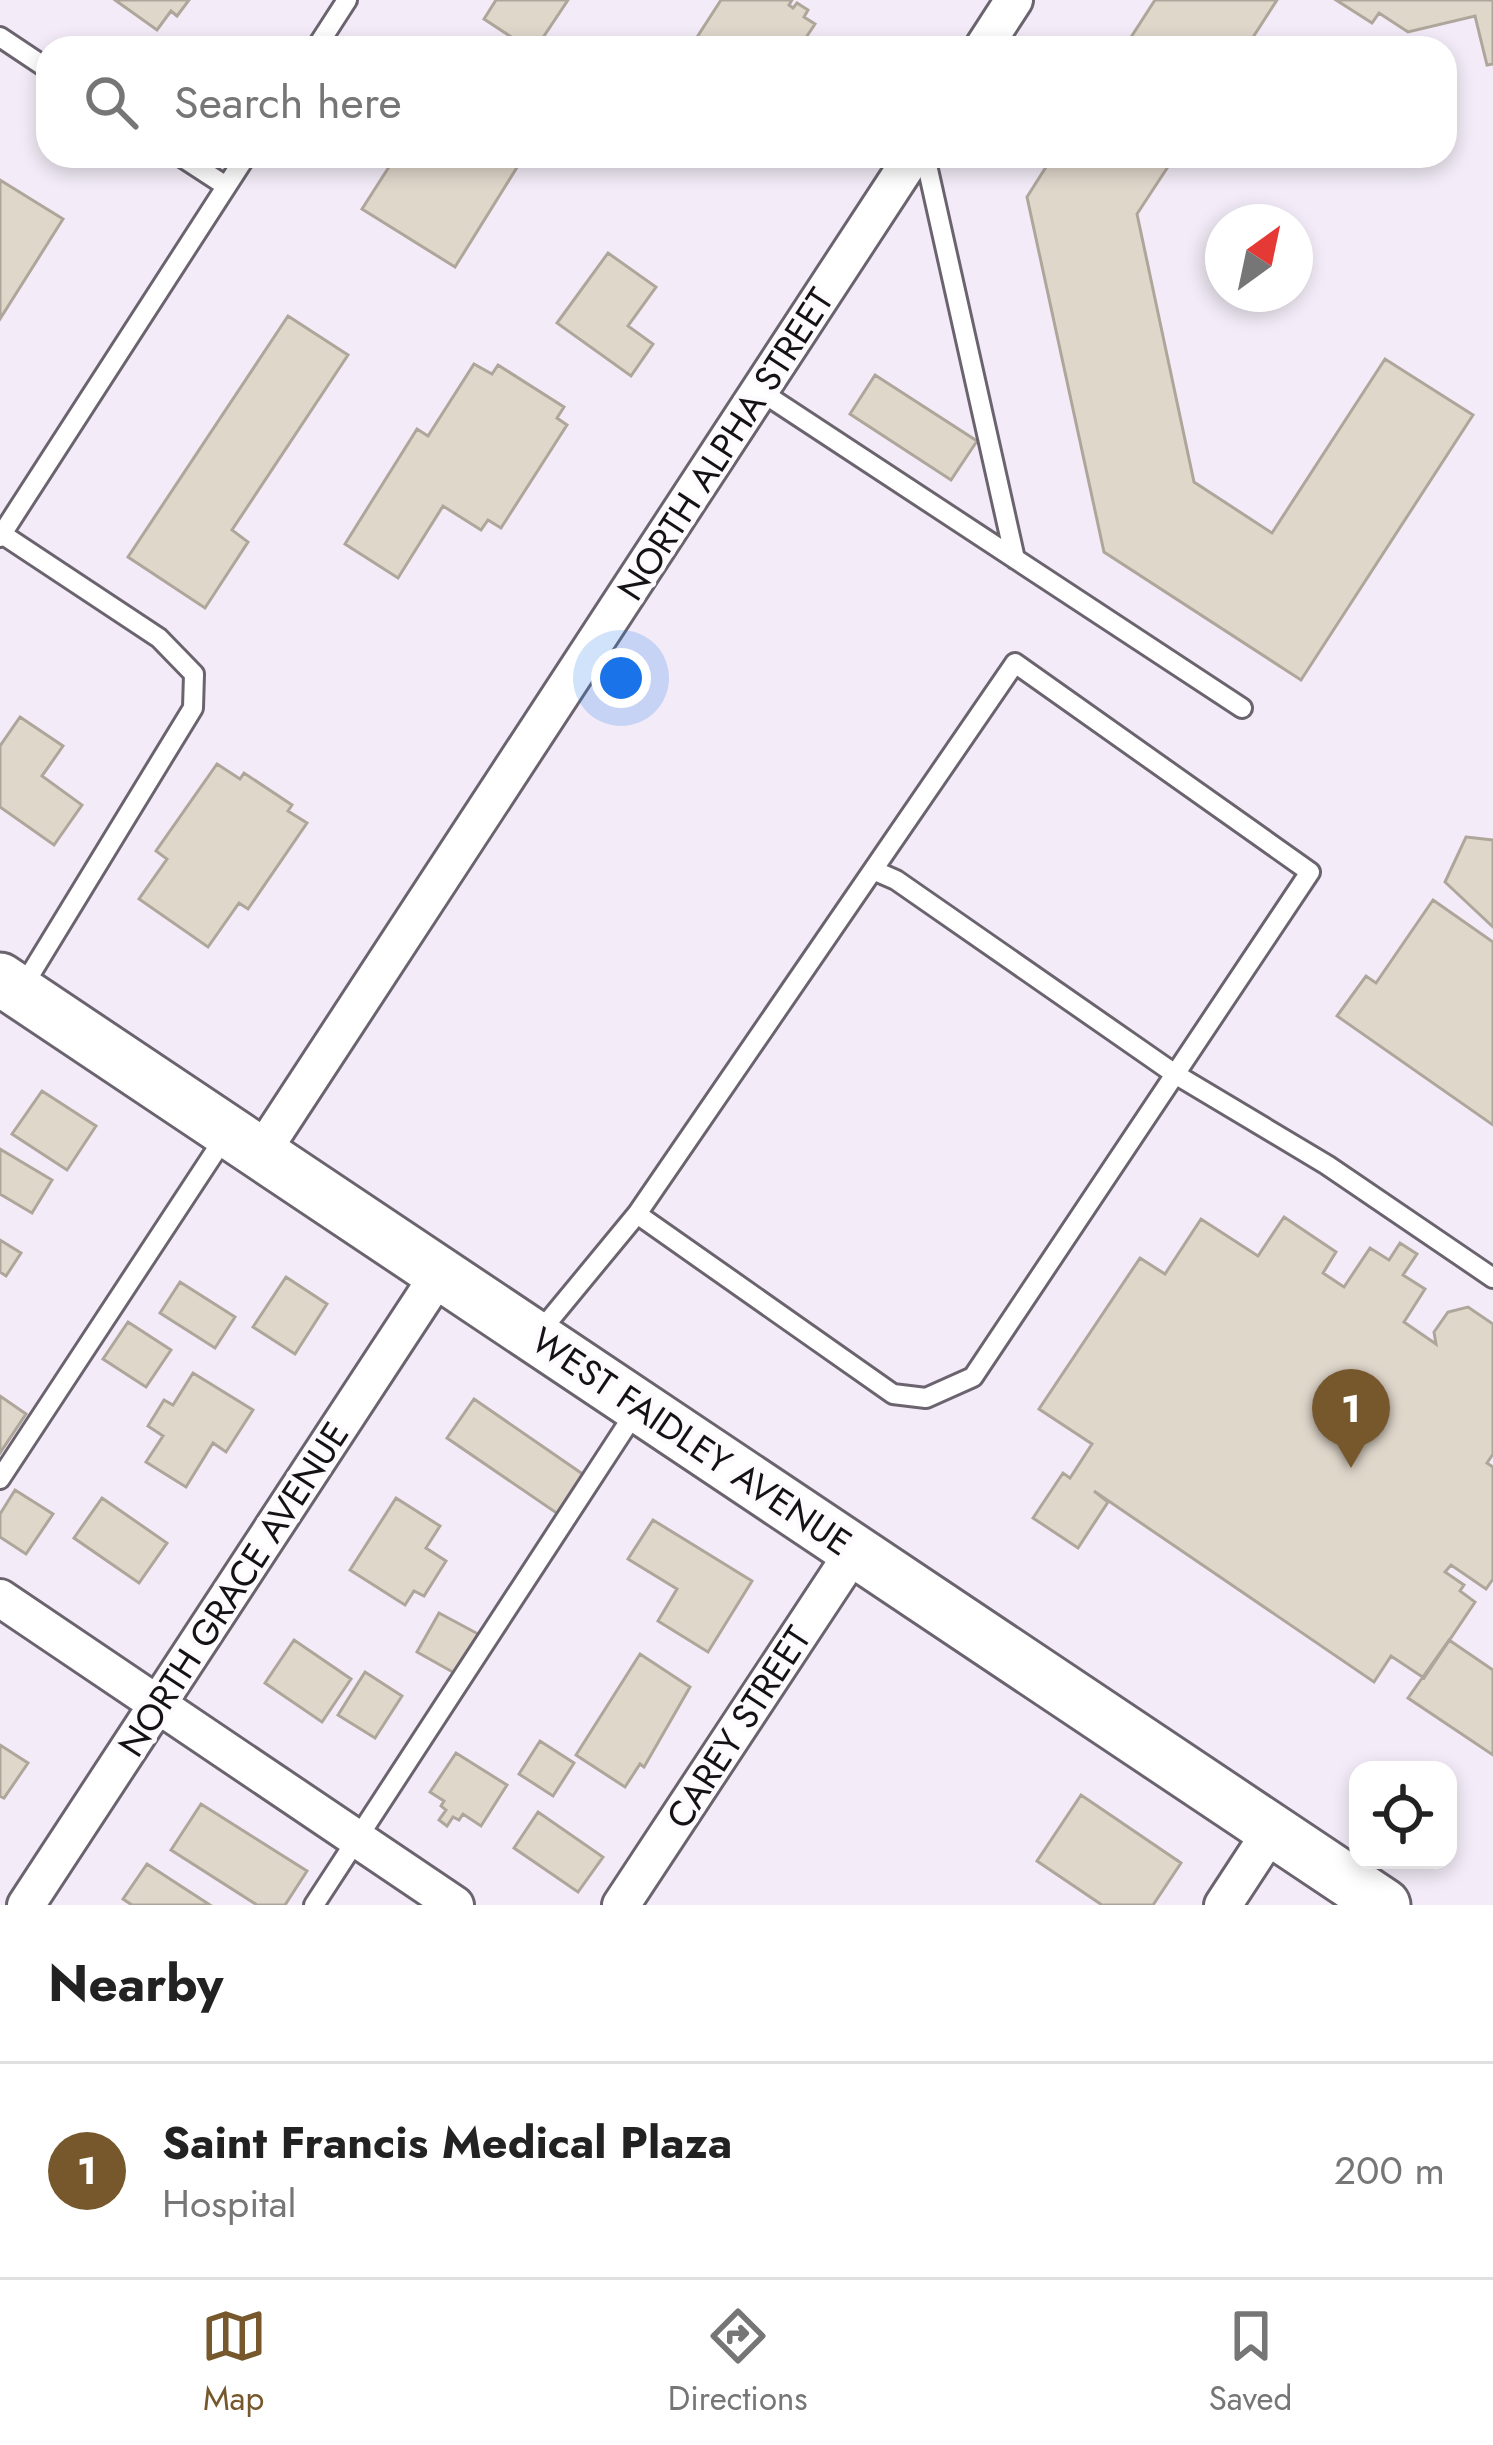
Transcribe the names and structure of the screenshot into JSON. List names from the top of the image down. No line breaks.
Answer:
{"streets":{"street":["NORTH ALPHA STREET","WEST FAIDLEY AVENUE","NORTH GRACE AVENUE","CAREY STREET"]},"crossings":[["NORTH ALPHA STREET","WEST FAIDLEY AVENUE"],["WEST FAIDLEY AVENUE","NORTH GRACE AVENUE"],["WEST FAIDLEY AVENUE","CAREY STREET"]],"north":"top right","page":{"search":"Search here","pins":"1","heading":"Nearby","list":[{"mark":"1","name":"Saint Francis Medical Plaza","note":"Hospital","value":"200 m"}],"nav":["Map","Directions","Saved"]}}
